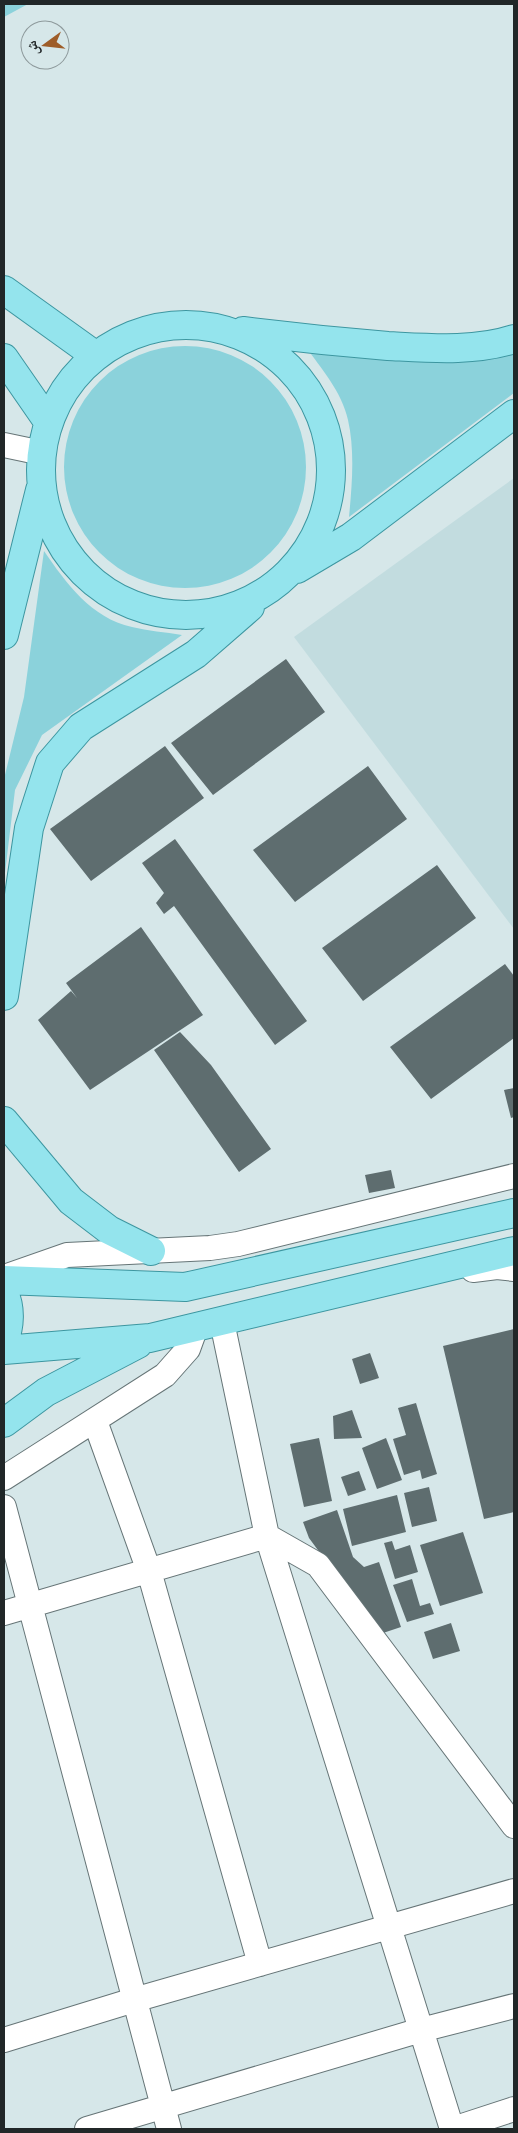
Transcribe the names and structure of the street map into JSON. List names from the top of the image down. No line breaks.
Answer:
{"north":"left"}
